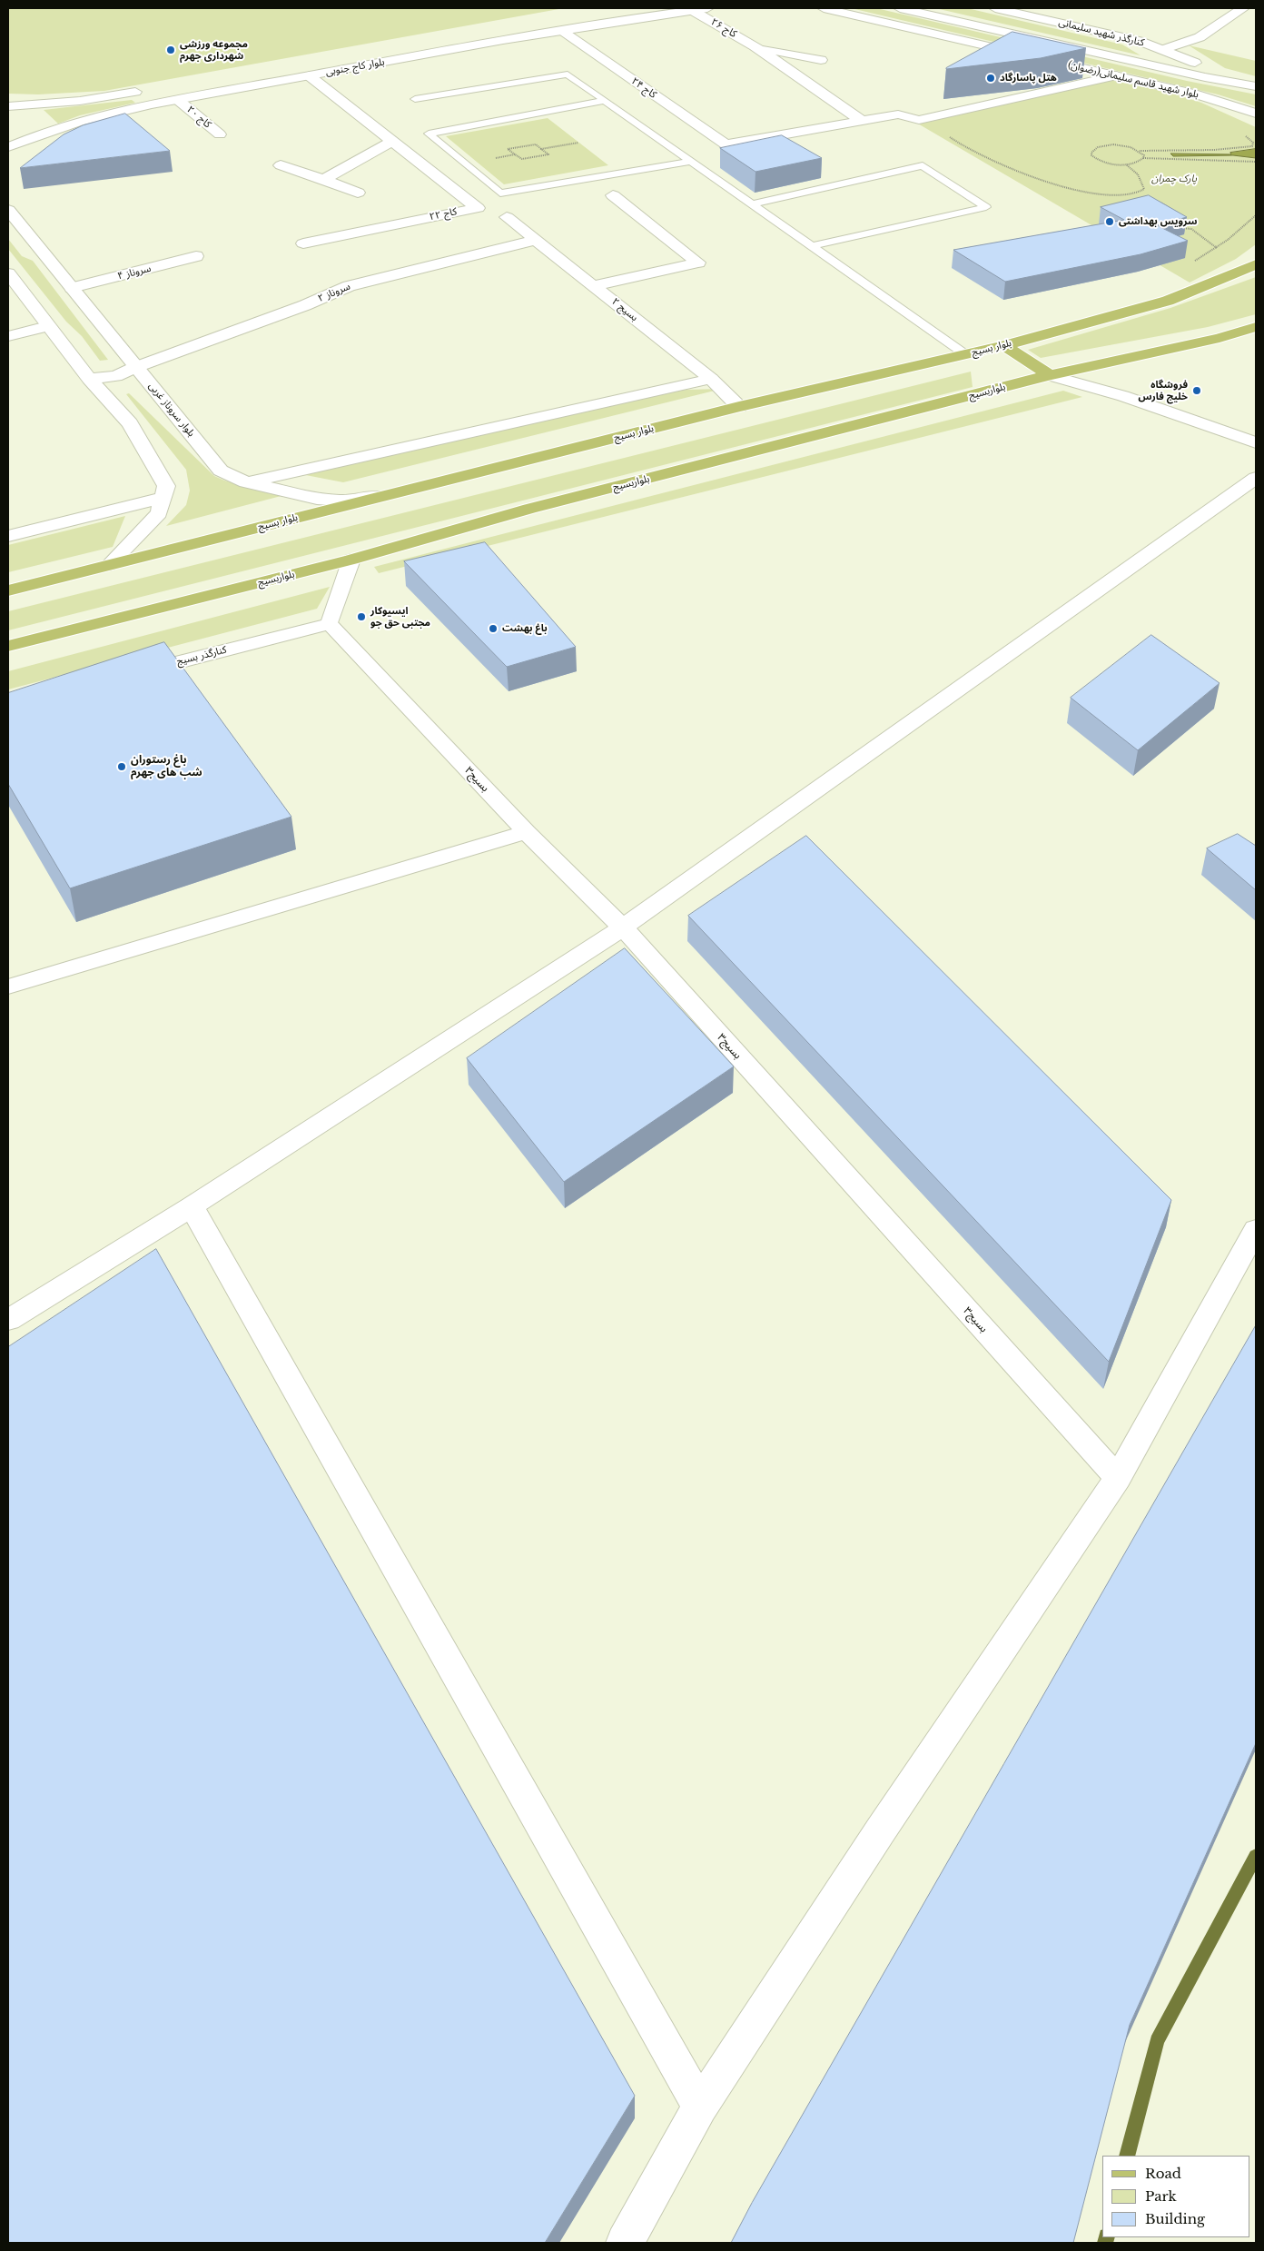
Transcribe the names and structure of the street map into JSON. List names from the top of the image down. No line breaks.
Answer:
{"streets":{"main road":["بلوار بسیج","بلواربسیج"],"street":["کاج ۲۶","کنارگذر شهید سلیمانی","بلوار کاج جنوبی","بلوار شهید قاسم سلیمانی(رضوان)","کاج ۲۴","کاج ۲۰","کاج ۲۲","سروناز ۴","سروناز ۲","بسیج ۲","بلوار سروناز غربی","کنارگذر بسیج","بسیج۳"]},"crossings":[["کاج ۲۶","بلوار کاج جنوبی"],["کنارگذر شهید سلیمانی","بلوار شهید قاسم سلیمانی(رضوان)"],["بلوار کاج جنوبی","کاج ۲۴"],["بلوار کاج جنوبی","کاج ۲۰"],["بلوار کاج جنوبی","کاج ۲۲"],["سروناز ۴","بلوار سروناز غربی"],["سروناز ۲","بسیج ۲"],["سروناز ۲","بلوار سروناز غربی"],["بسیج ۲","بلوار بسیج"],["بلوار بسیج","بلوار سروناز غربی"],["کنارگذر بسیج","بسیج۳"]],"parks":["پارک چمران"],"places":["مجموعه ورزشی شهرداری جهرم","هتل پاسارگاد","سرویس بهداشتی","فروشگاه خلیج فارس","ایسیوکار مجتبی حق جو","باغ بهشت","باغ رستوران شب های جهرم"],"legend":["Road","Park","Building"]}
